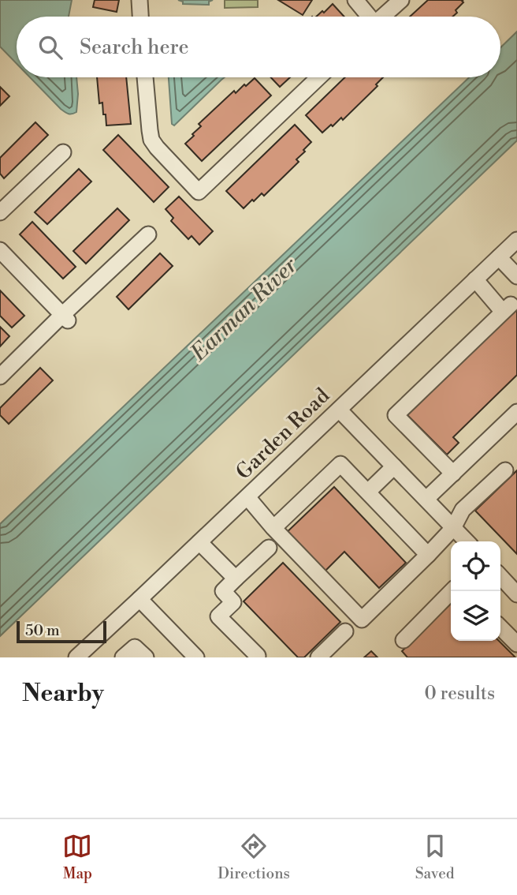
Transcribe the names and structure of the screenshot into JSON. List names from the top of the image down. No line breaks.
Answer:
{"streets":{"street":["Garden Road"]},"water":["Earman River"],"scale_bar":"50 m","page":{"search":"Search here","scale":"50 m","heading":["Nearby","0 results"],"nav":["Map","Directions","Saved"]}}
